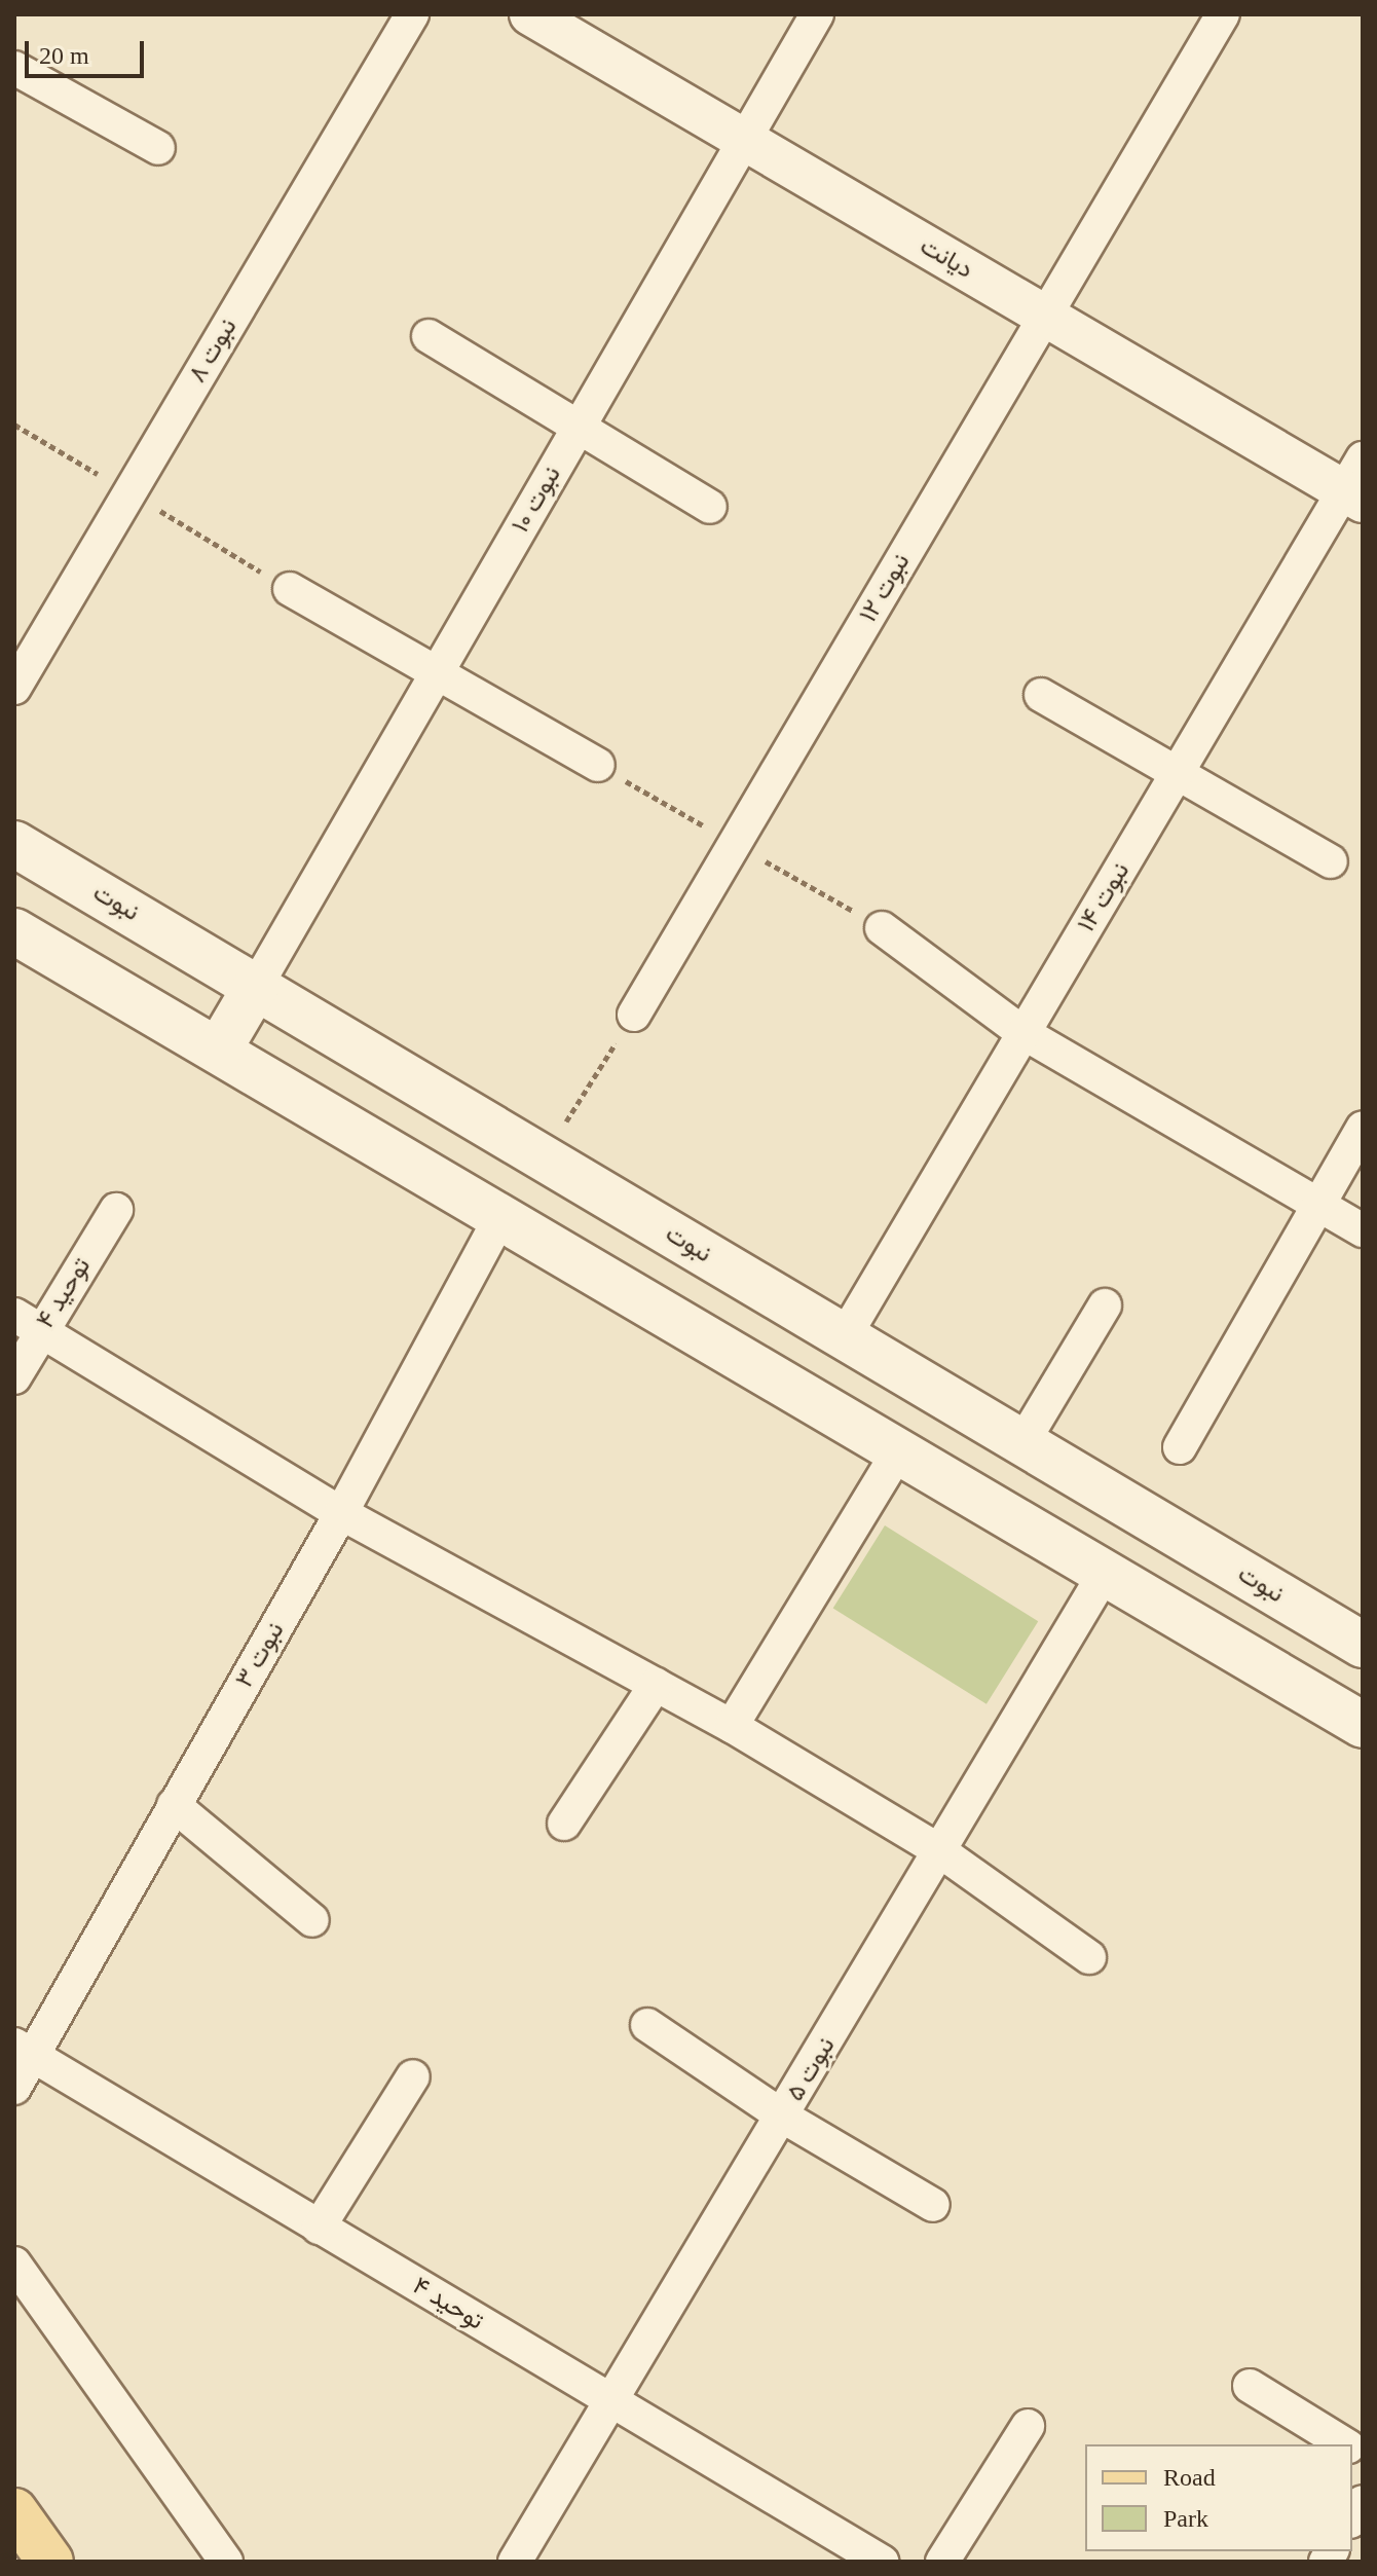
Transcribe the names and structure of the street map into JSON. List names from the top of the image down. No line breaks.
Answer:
{"streets":{"main road":["نبوت"],"street":["دیانت","نبوت ۸","نبوت ۱۰","نبوت ۱۲","نبوت ۱۴","توحید ۴","نبوت ۳","نبوت ۵"]},"crossings":[["دیانت","نبوت ۱۰"],["دیانت","نبوت ۱۲"],["دیانت","نبوت ۱۴"],["نبوت ۱۰","نبوت"],["نبوت ۱۴","نبوت"],["توحید ۴","نبوت ۳"],["توحید ۴","نبوت ۵"]],"legend":["Road","Park"],"scale_bar":"20 m"}
